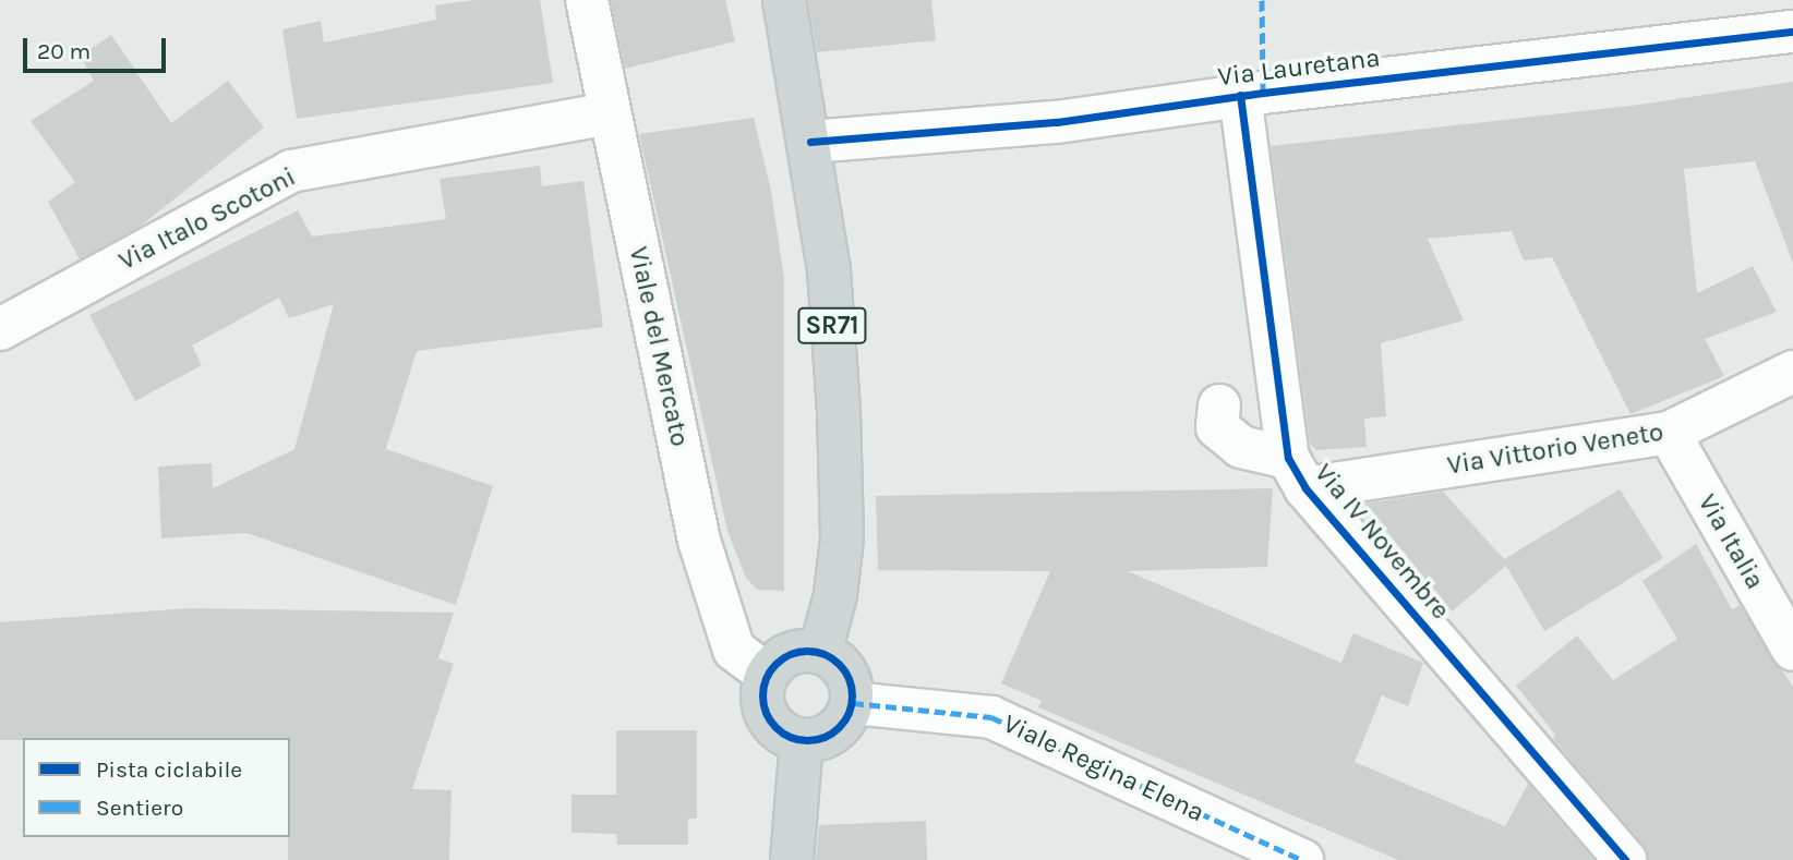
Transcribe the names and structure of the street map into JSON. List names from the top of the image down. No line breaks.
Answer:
{"streets":{"main road":["SR71"],"street":["Via Lauretana","Via Italo Scotoni","Viale del Mercato","Via Vittorio Veneto","Via IV Novembre","Via Italia","Viale Regina Elena"]},"crossings":[["Via Lauretana","SR71"],["Via Lauretana","Via IV Novembre"],["Via Italo Scotoni","Viale del Mercato"],["SR71","Viale del Mercato"],["SR71","Viale Regina Elena"],["Viale del Mercato","Viale Regina Elena"],["Via Vittorio Veneto","Via IV Novembre"],["Via Vittorio Veneto","Via Italia"]],"legend":["Pista ciclabile","Sentiero"],"scale_bar":"20 m"}
